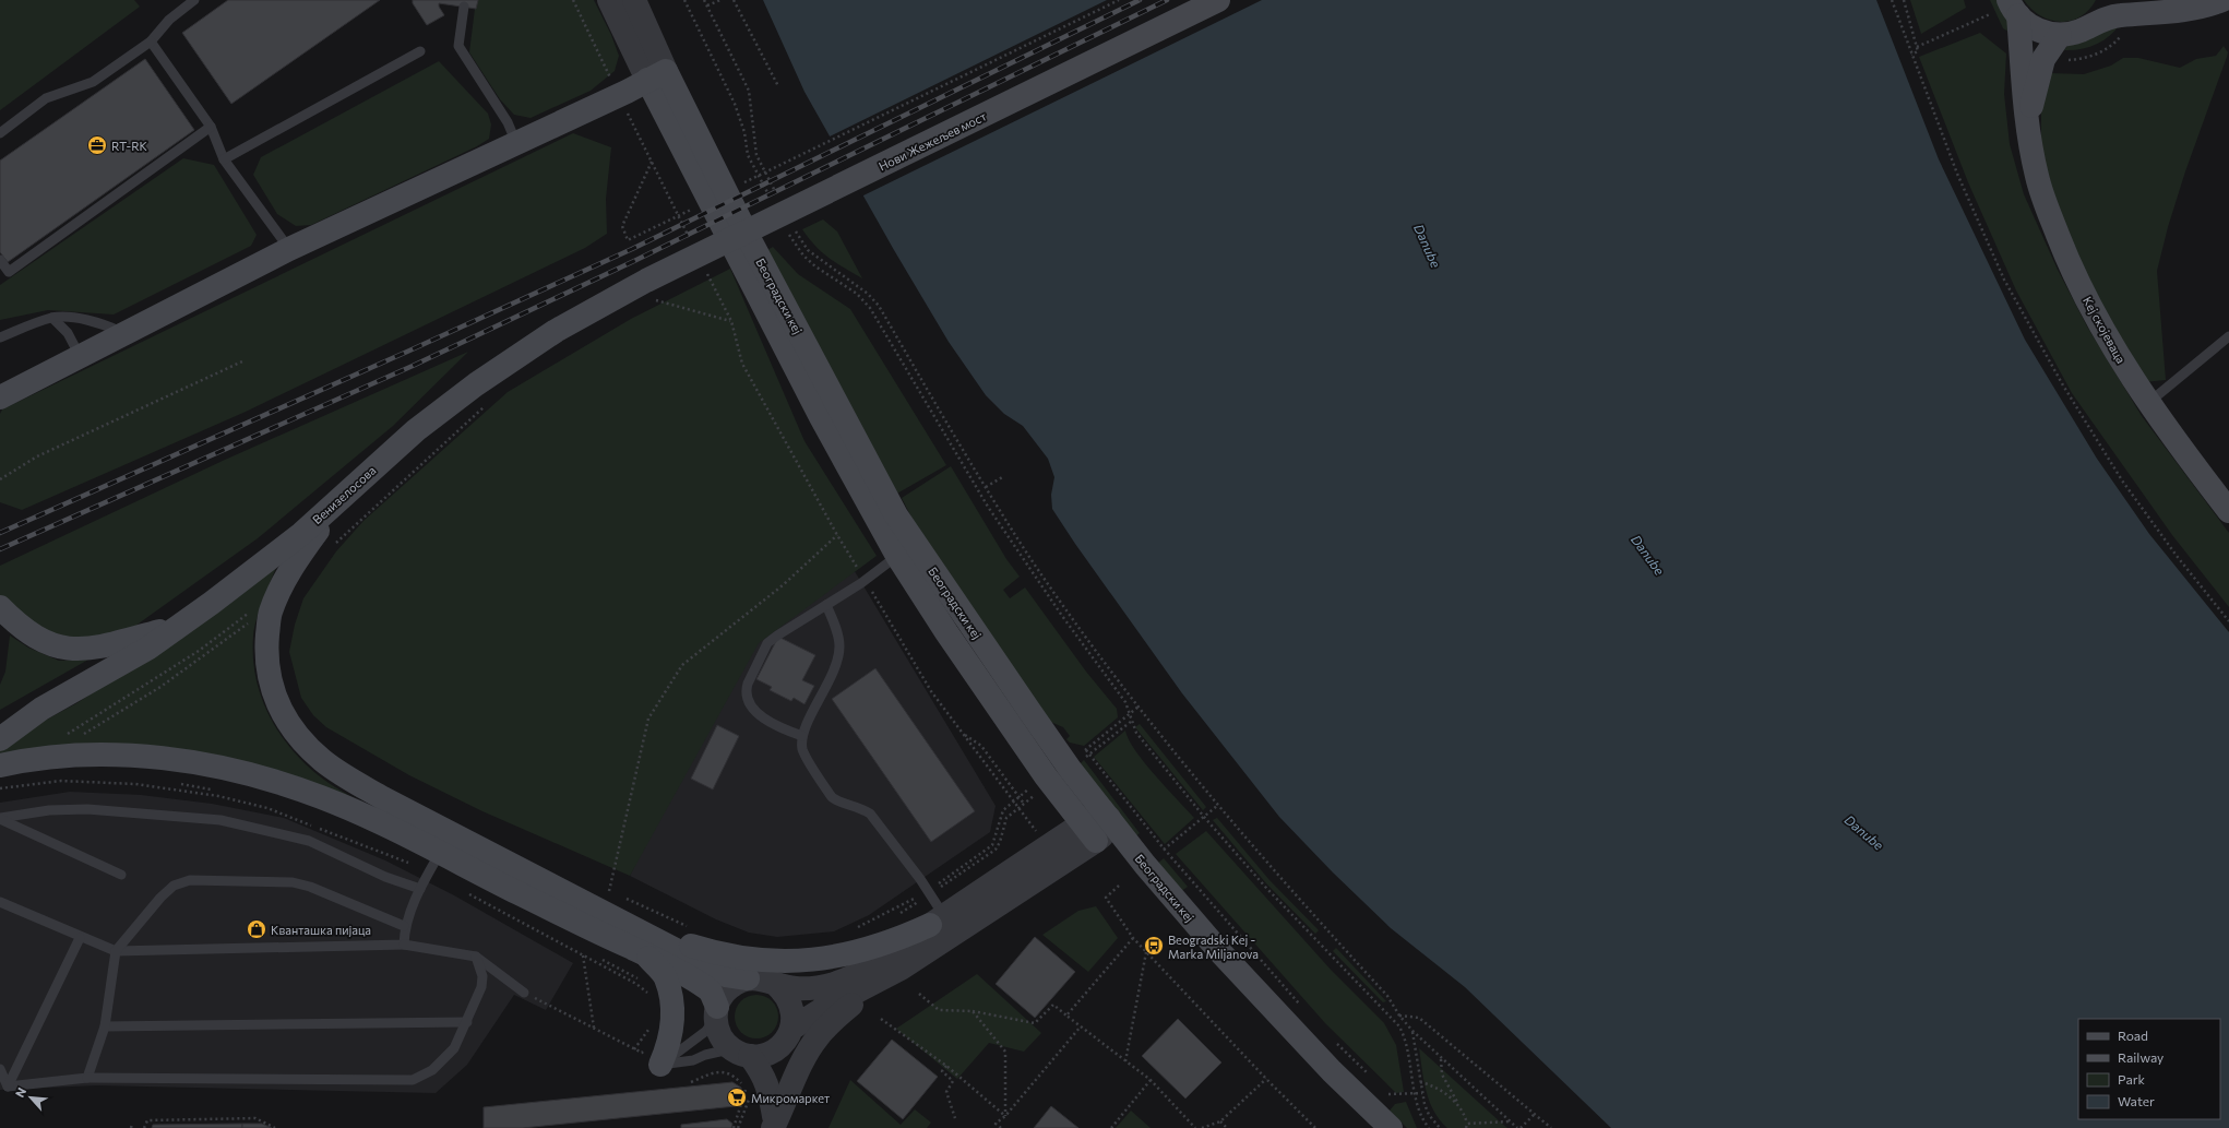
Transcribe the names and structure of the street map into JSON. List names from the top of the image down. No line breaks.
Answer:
{"streets":{"main road":["Нови Жежељев мост","Београдски кеј","Кеј скојеваца","Венизелосова"]},"crossings":[["Нови Жежељев мост","Венизелосова"]],"water":["Danube"],"places":{"office":["RT-RK"],"shop":["Кванташка пијаца"],"bus stop":["Beogradski Kej - Marka Miljanova"],"supermarket":["Микромаркет"]},"legend":["Road","Railway","Park","Water"],"north":"top left"}
